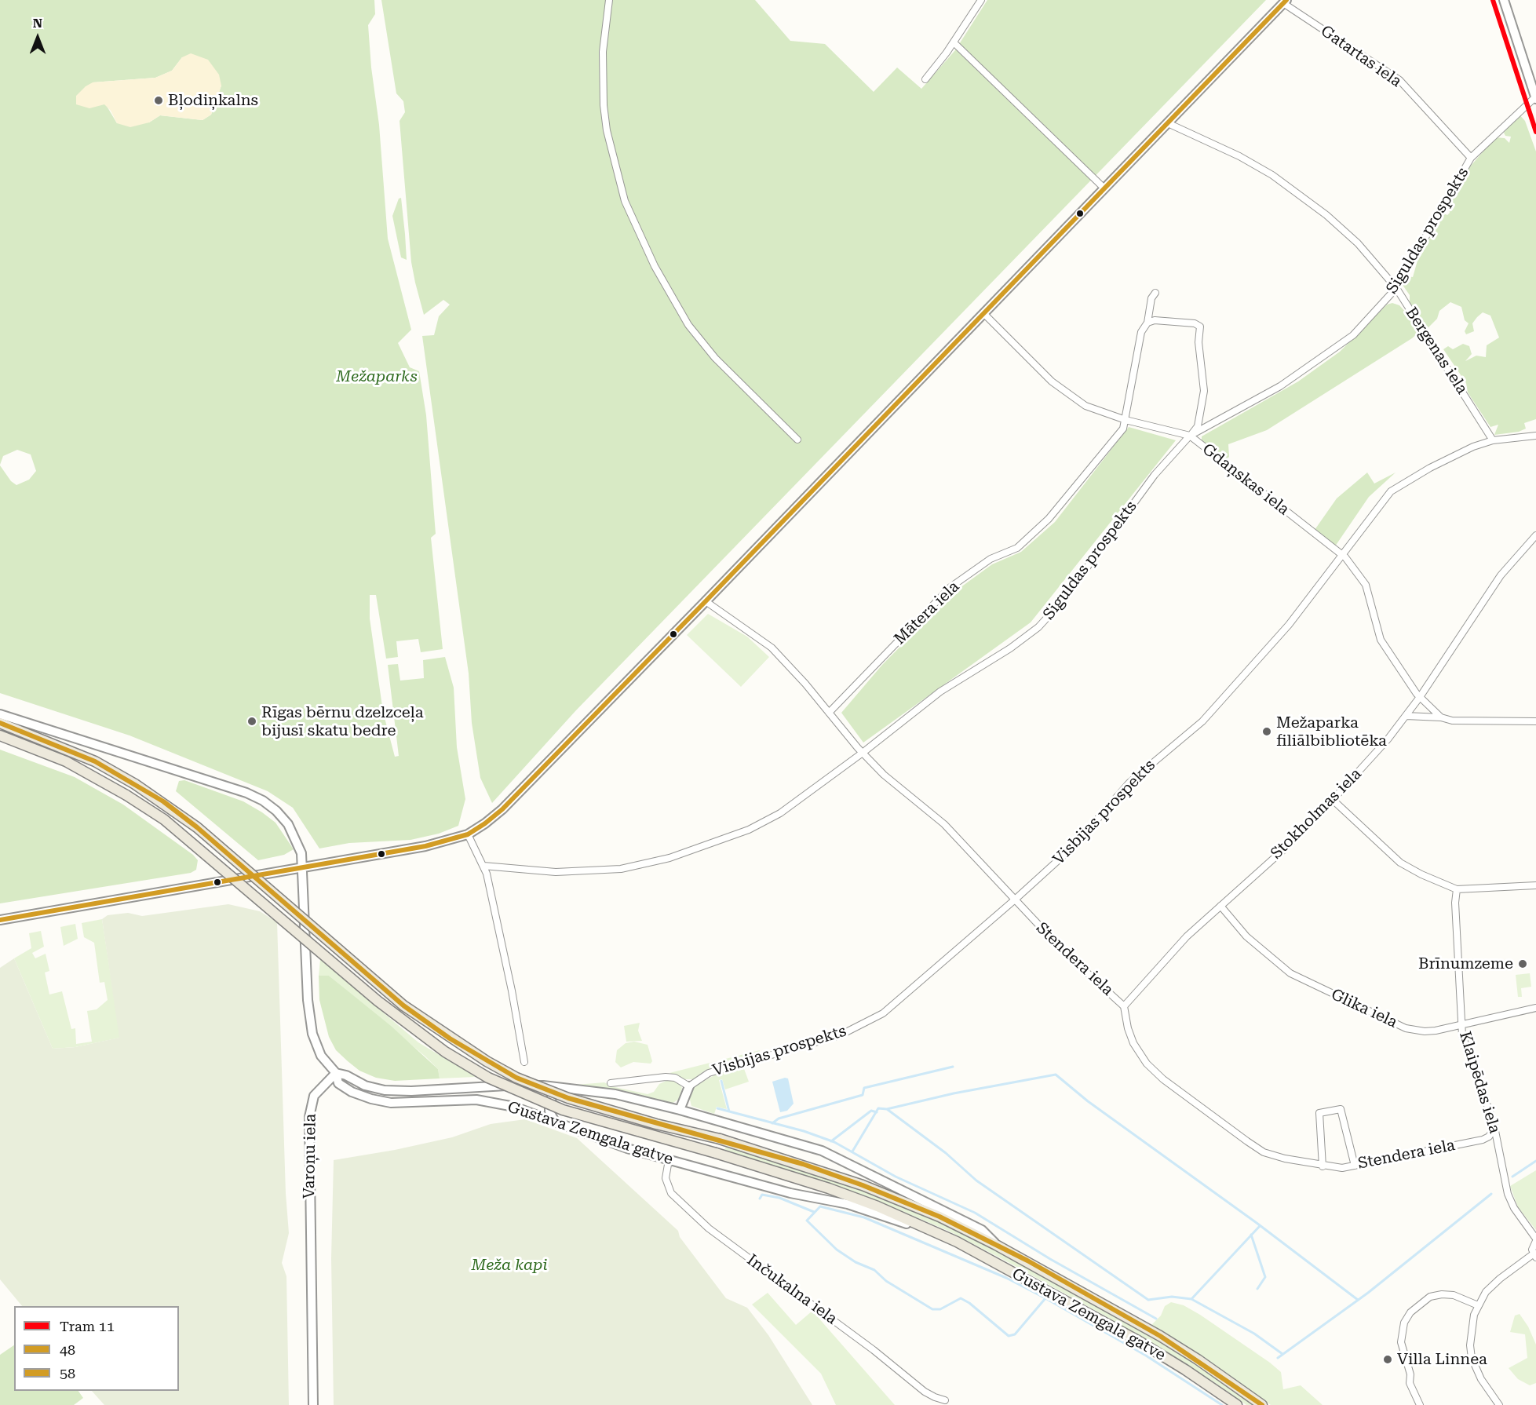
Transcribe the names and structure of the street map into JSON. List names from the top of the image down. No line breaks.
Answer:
{"streets":{"main road":["Gustava Zemgala gatve"],"street":["Gatartas iela","Siguldas prospekts","Bergenas iela","Gdaņskas iela","Mātera iela","Visbijas prospekts","Stokholmas iela","Stendera iela","Glika iela","Klaipēdas iela","Varoņu iela","Inčukalna iela"]},"crossings":[["Gatartas iela","Siguldas prospekts"],["Siguldas prospekts","Bergenas iela"],["Siguldas prospekts","Gdaņskas iela"],["Siguldas prospekts","Stendera iela"],["Bergenas iela","Visbijas prospekts"],["Gdaņskas iela","Mātera iela"],["Gdaņskas iela","Visbijas prospekts"],["Gdaņskas iela","Stokholmas iela"],["Mātera iela","Stendera iela"],["Visbijas prospekts","Stendera iela"],["Stokholmas iela","Stendera iela"],["Stokholmas iela","Glika iela"],["Stendera iela","Klaipēdas iela"],["Glika iela","Klaipēdas iela"],["Gustava Zemgala gatve","Varoņu iela"],["Gustava Zemgala gatve","Inčukalna iela"]],"parks":["Mežaparks","Meža kapi"],"places":["Bļodiņkalns","Rīgas bērnu dzelzceļa bijusī skatu bedre","Mežaparka filiālbibliotēka","Brīnumzeme","Villa Linnea"],"lines":["tram line 11","transit line 48","transit line 58"],"legend":["Tram 11","48","58"],"north":"top"}
